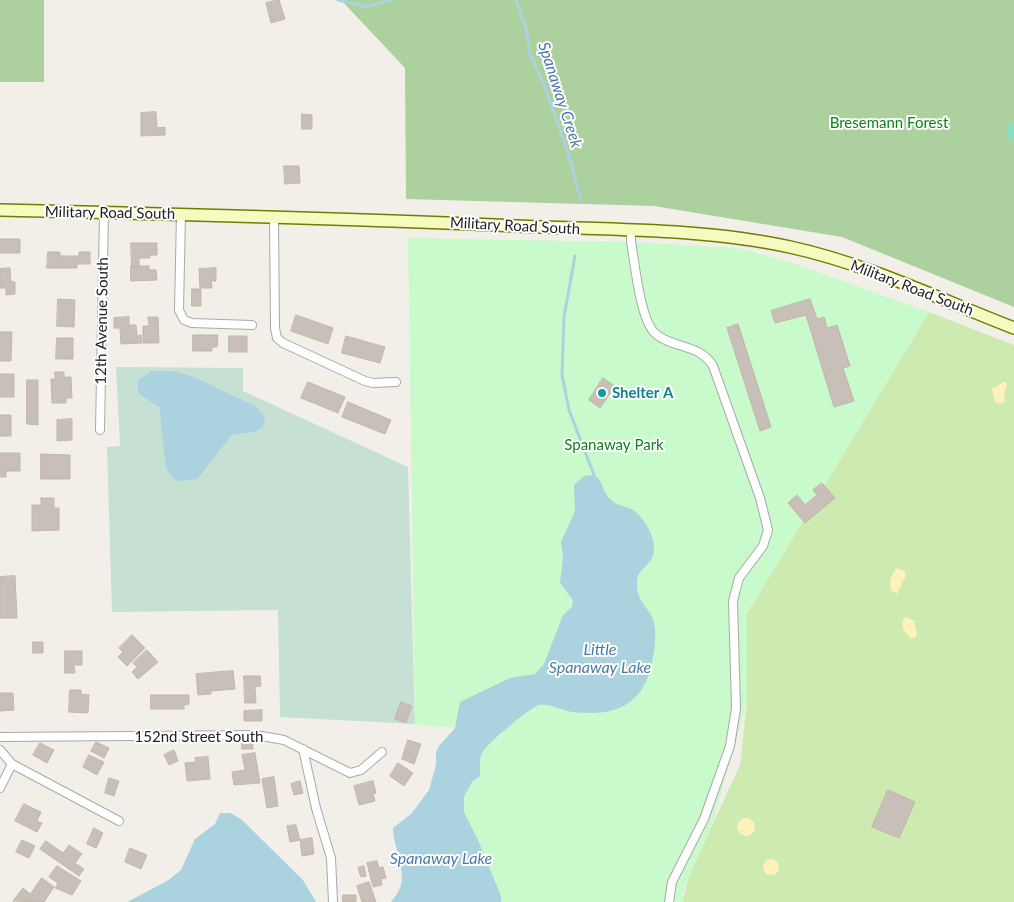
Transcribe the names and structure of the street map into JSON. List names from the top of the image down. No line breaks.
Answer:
{"streets":{"main road":["Military Road South"],"street":["12th Avenue South","152nd Street South"]},"crossings":[["Military Road South","12th Avenue South"]],"water":["Spanaway Creek","Little Spanaway Lake","Spanaway Lake"],"parks":["Bresemann Forest","Spanaway Park"],"places":["Shelter A"]}
